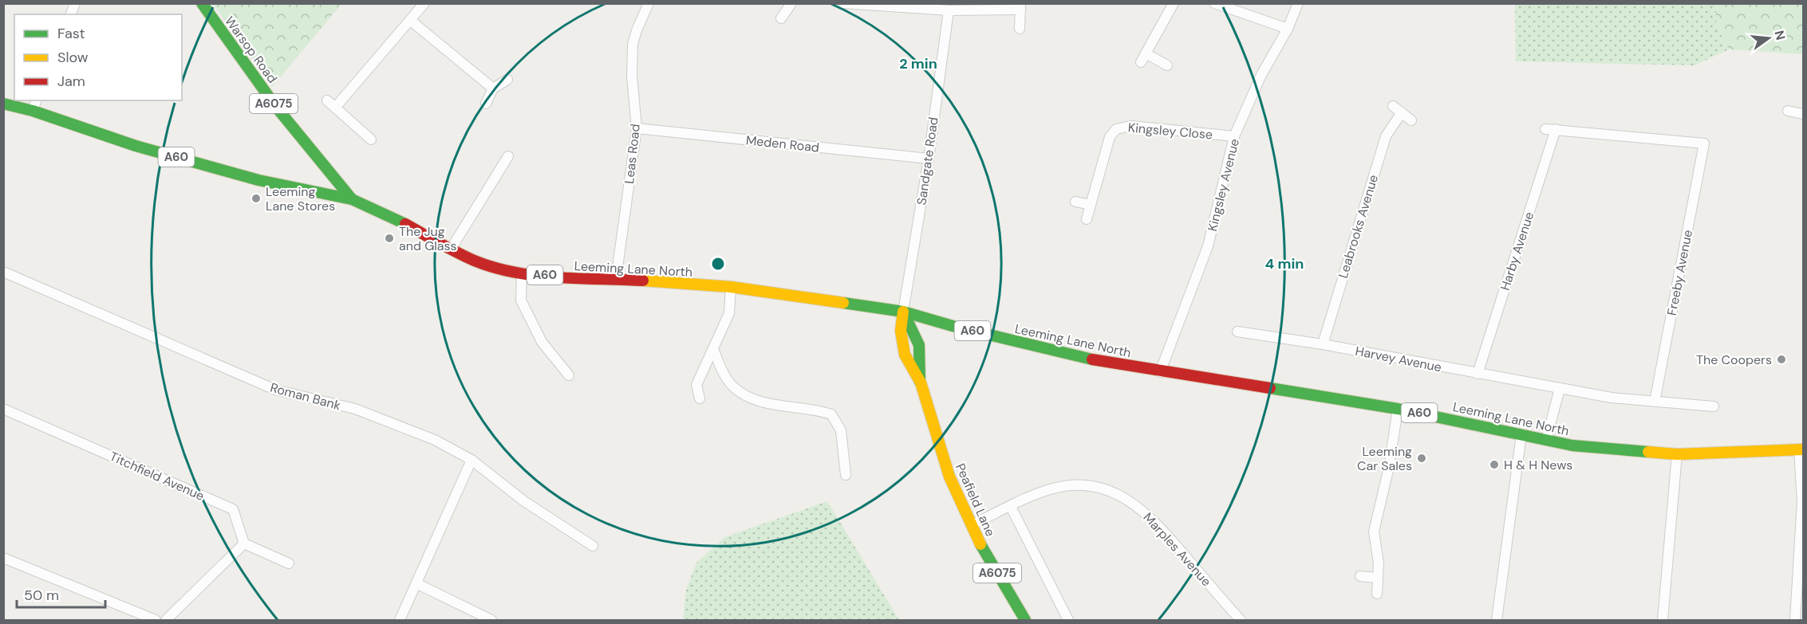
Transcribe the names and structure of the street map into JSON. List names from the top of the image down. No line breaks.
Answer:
{"streets":{"main road":["Warsop Road","A6075","A60","Leeming Lane North","Peafield Lane"],"street":["Kingsley Close","Meden Road","Leas Road","Sandgate Road","Kingsley Avenue","Leabrooks Avenue","Harby Avenue","Freeby Avenue","Harvey Avenue","Roman Bank","Titchfield Avenue","Marples Avenue"]},"crossings":[["Warsop Road","A60"],["Warsop Road","Leeming Lane North"],["Kingsley Close","Kingsley Avenue"],["Meden Road","Leas Road"],["Meden Road","Sandgate Road"],["Leas Road","Leeming Lane North"],["A60","Leeming Lane North"],["Sandgate Road","Leeming Lane North"],["Sandgate Road","Peafield Lane"],["Kingsley Avenue","Leeming Lane North"],["Leabrooks Avenue","Harvey Avenue"],["Harby Avenue","Freeby Avenue"],["Harby Avenue","Harvey Avenue"],["Leeming Lane North","Peafield Lane"],["Freeby Avenue","Harvey Avenue"],["Peafield Lane","Marples Avenue"]],"places":["Leeming Lane Stores","The Jug and Glass","The Coopers","Leeming Car Sales","H & H News"],"legend":["Fast","Slow","Jam"],"scale_bar":"50 m","north":"right","rings":["2 min","4 min"]}
